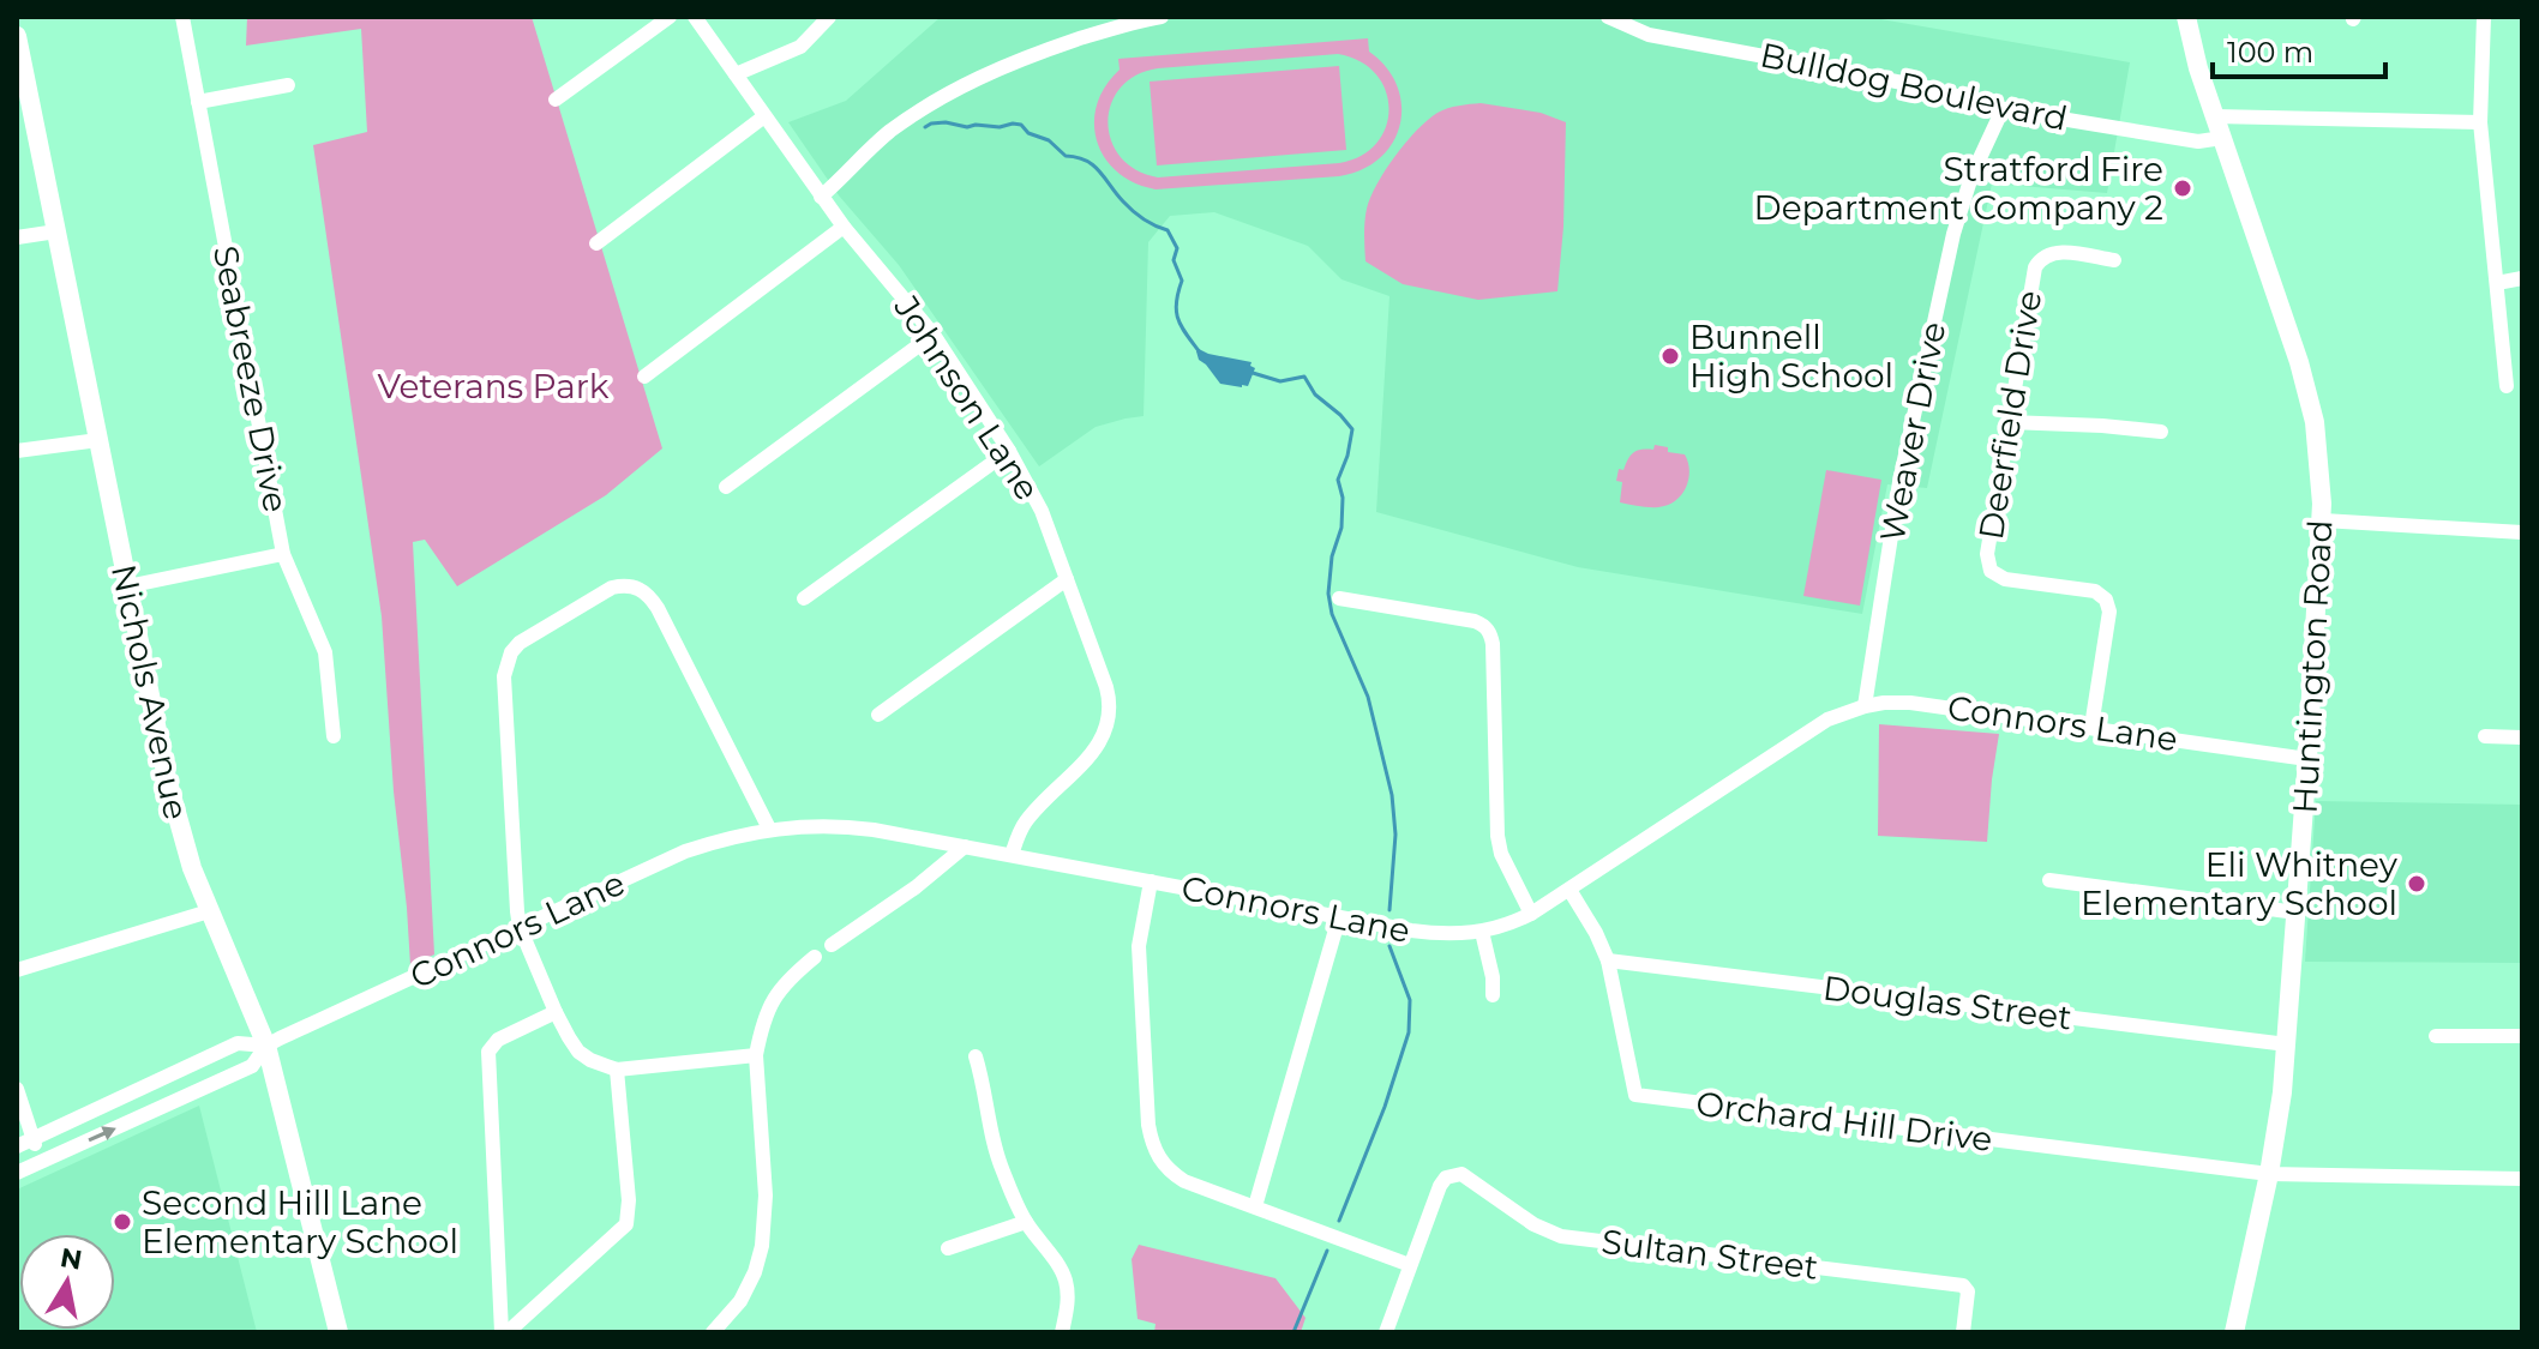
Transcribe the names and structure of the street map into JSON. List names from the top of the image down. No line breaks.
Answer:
{"streets":{"main road":["Huntington Road","Nichols Avenue"],"street":["Bulldog Boulevard","Seabreeze Drive","Johnson Lane","Deerfield Drive","Weaver Drive","Connors Lane","Douglas Street","Orchard Hill Drive","Sultan Street"]},"crossings":[["Bulldog Boulevard","Weaver Drive"],["Bulldog Boulevard","Huntington Road"],["Johnson Lane","Connors Lane"],["Deerfield Drive","Connors Lane"],["Weaver Drive","Connors Lane"],["Huntington Road","Connors Lane"],["Huntington Road","Douglas Street"],["Huntington Road","Orchard Hill Drive"],["Nichols Avenue","Connors Lane"],["Connors Lane","Orchard Hill Drive"],["Douglas Street","Orchard Hill Drive"]],"parks":["Veterans Park"],"places":["Stratford Fire Department Company 2","Bunnell High School","Eli Whitney Elementary School","Second Hill Lane Elementary School"],"scale_bar":"100 m","north":"top"}
